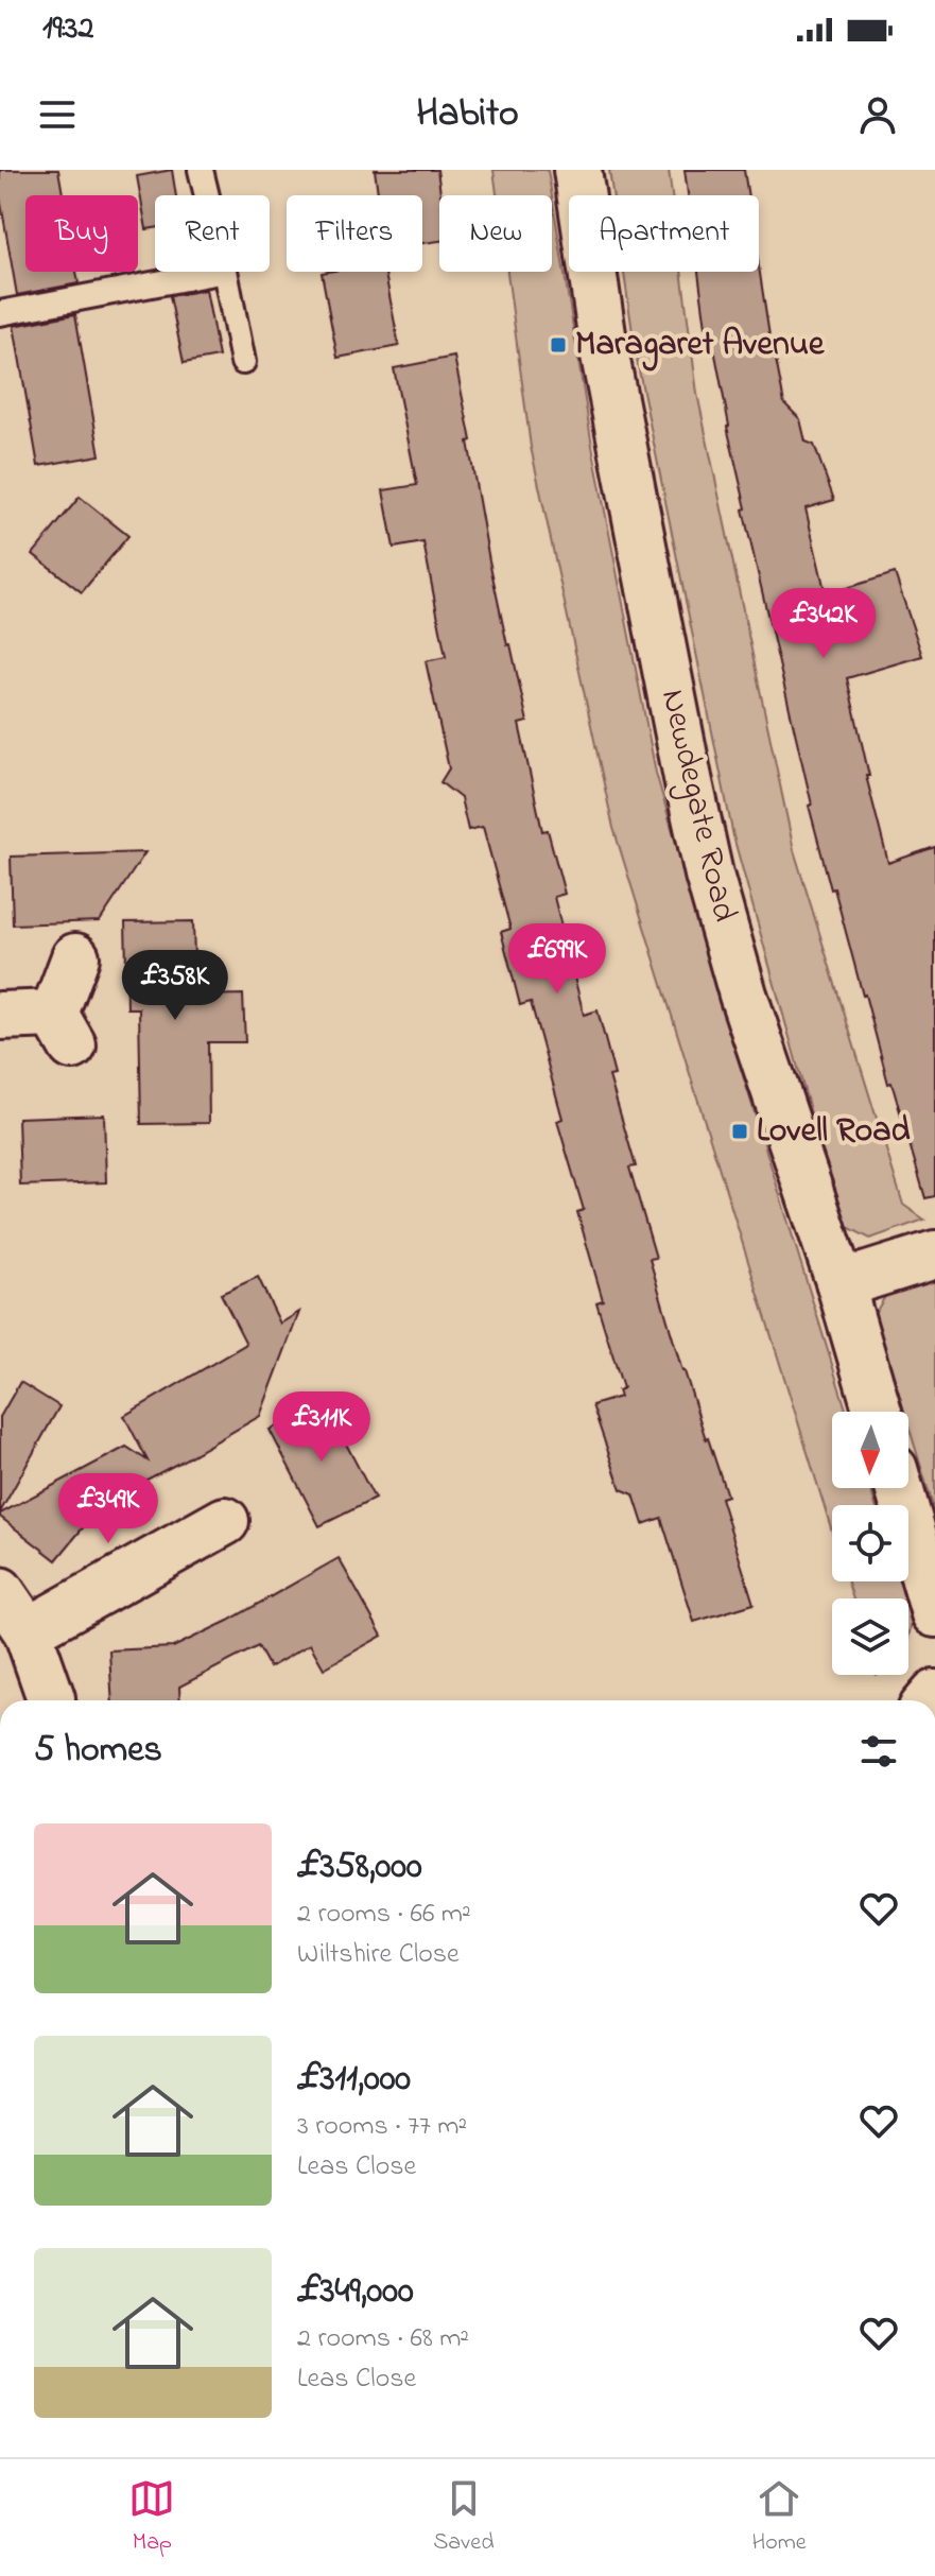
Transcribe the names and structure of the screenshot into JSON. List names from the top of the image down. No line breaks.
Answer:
{"streets":{"street":["Newdegate Road"]},"places":{"transit":["Maragaret Avenue","Lovell Road"]},"north":"bottom","page":{"status":"19:32","header":"Habito","chip":["Buy","Rent","Filters","New","Apartment"],"price":["£342K","£699K","£358K","£311K","£349K"],"heading":"5 homes","list":[{"name":"£358,000","note":"2 rooms · 66 m² · Wiltshire Close"},{"name":"£311,000","note":"3 rooms · 77 m² · Leas Close"},{"name":"£349,000","note":"2 rooms · 68 m² · Leas Close"}],"tabs":["Map","Saved","Home"]}}
